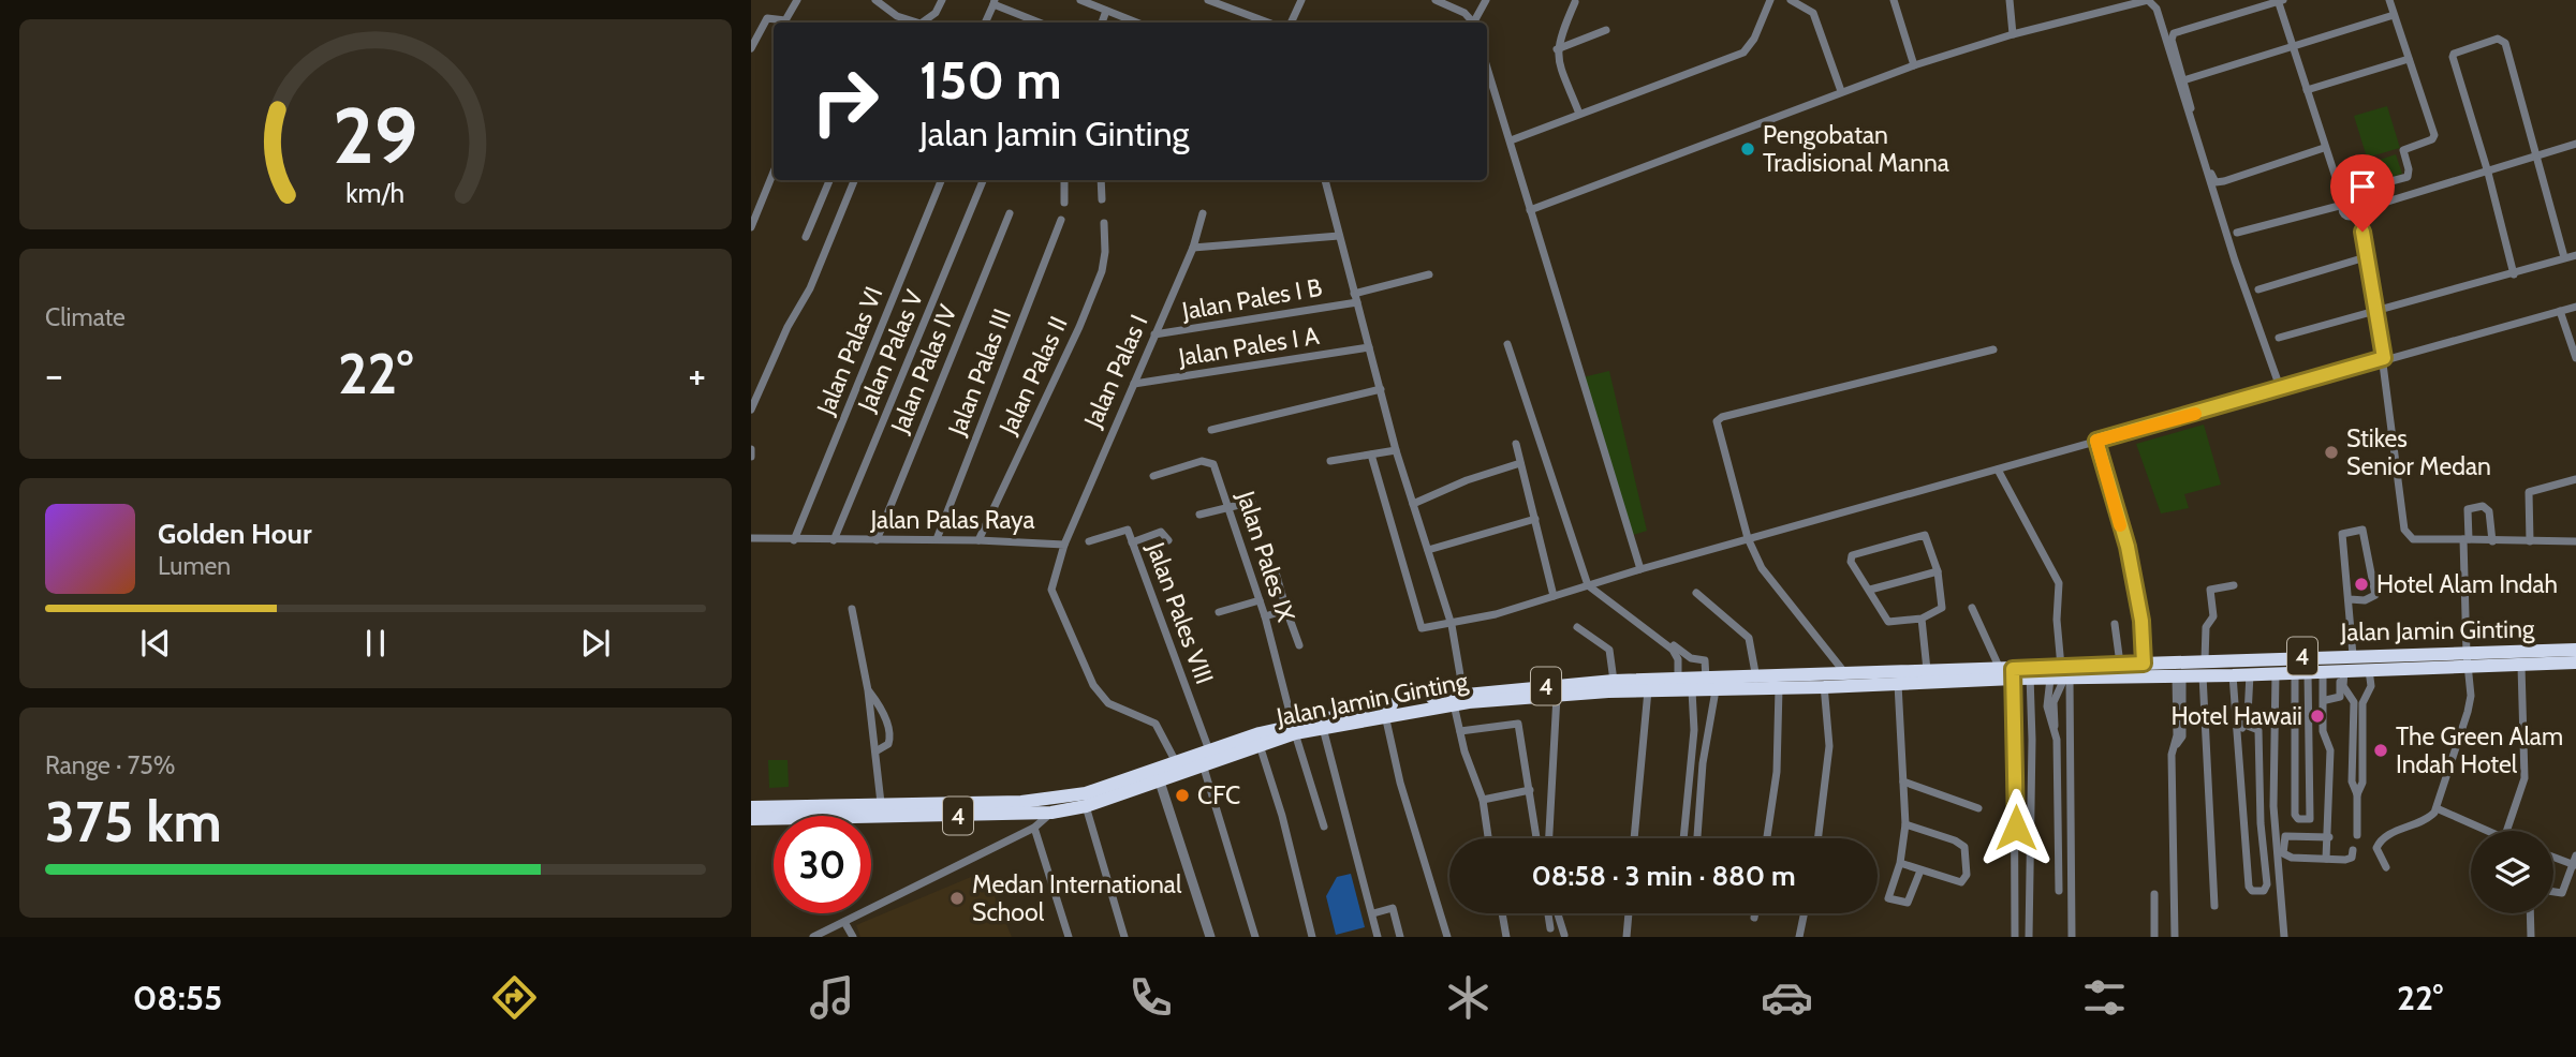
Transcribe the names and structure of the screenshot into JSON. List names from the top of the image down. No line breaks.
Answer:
{"streets":{"highway":["Jalan Jamin Ginting","4"],"street":["Jalan Pales I B","Jalan Pales I A","Jalan Palas VI","Jalan Palas V","Jalan Palas IV","Jalan Palas I","Jalan Palas III","Jalan Palas II","Jalan Palas Raya","Jalan Pales IX","Jalan Pales VIII"]},"crossings":[["Jalan Pales I B","Jalan Palas I"],["Jalan Pales I A","Jalan Palas I"],["Jalan Palas VI","Jalan Palas Raya"],["Jalan Palas V","Jalan Palas Raya"],["Jalan Palas IV","Jalan Palas Raya"],["Jalan Palas I","Jalan Palas Raya"],["Jalan Palas III","Jalan Palas Raya"],["Jalan Palas II","Jalan Palas Raya"],["Jalan Palas Raya","Jalan Jamin Ginting"],["Jalan Pales IX","Jalan Jamin Ginting"],["Jalan Pales VIII","Jalan Jamin Ginting"]],"places":["Pengobatan Tradisional Manna","Stikes Senior Medan","Hotel Alam Indah","Hotel Hawaii","The Green Alam Indah Hotel","CFC","Medan International School"],"page":{"turn":["150 m","Jalan Jamin Ginting"],"tile":["Climate",["Range · 75%","375 km"]],"heat":["−","22°","+"],"song":["Golden Hour","Lumen"],"limit":"30","trip":"08:58 · 3 min · 880 m","tabs":["08:55","22°"],"gauge":["29","km/h"]}}
